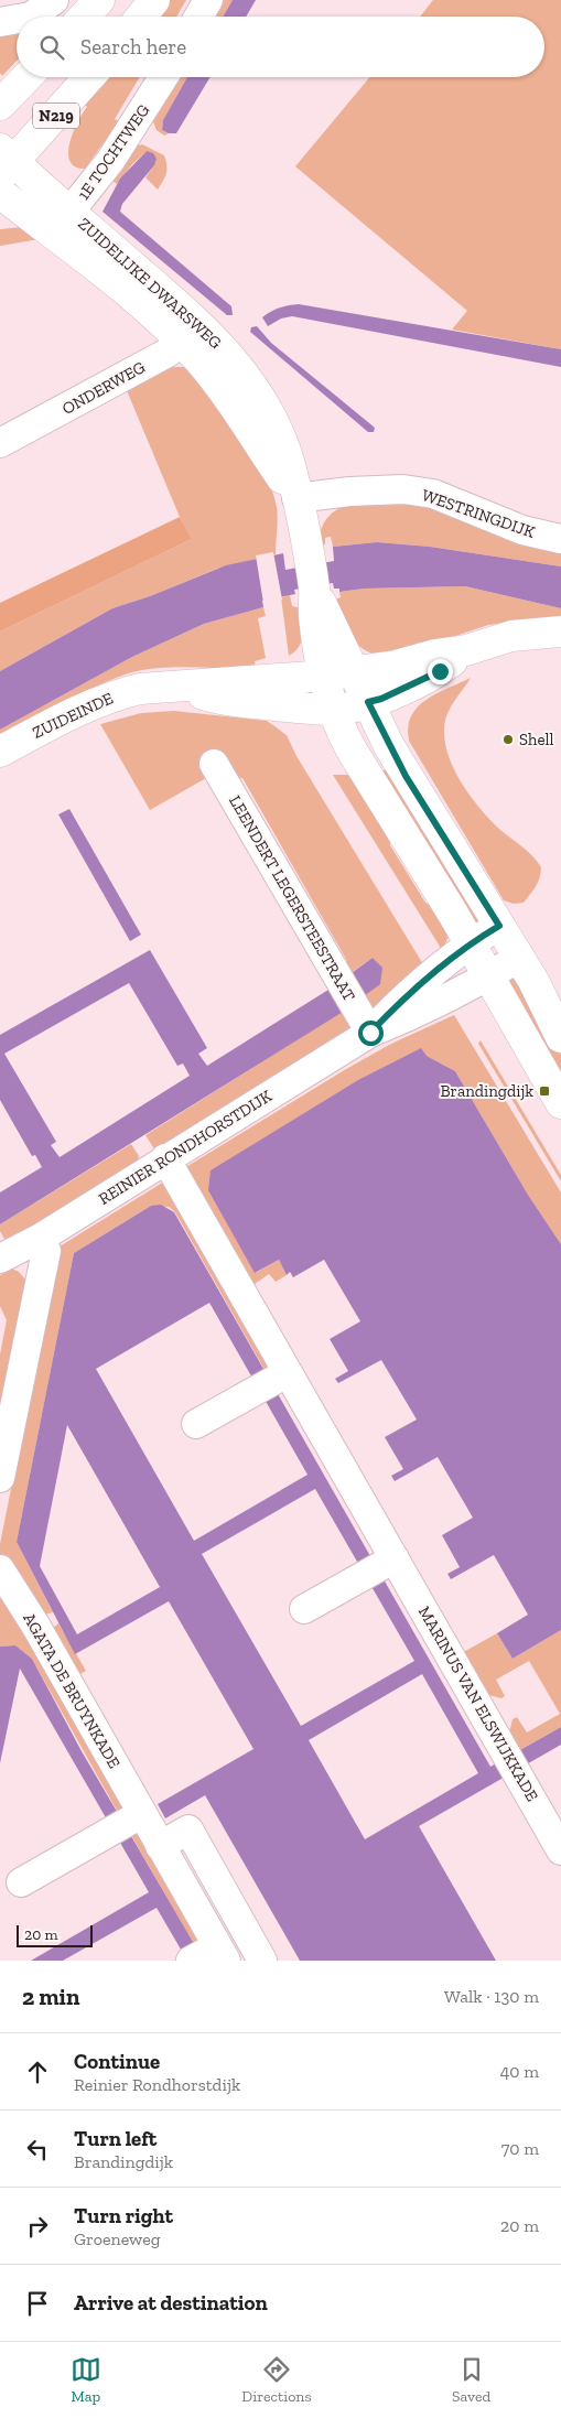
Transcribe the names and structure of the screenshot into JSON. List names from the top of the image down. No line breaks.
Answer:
{"streets":{"street":["N219","1E TOCHTWEG","ZUIDELIJKE DWARSWEG","ONDERWEG","WESTRINGDIJK","ZUIDEINDE","LEENDERT LEGERSTEESTRAAT","REINIER RONDHORSTDIJK","AGATA DE BRUYNKADE","MARINUS VAN ELSWIJKKADE"]},"crossings":[["N219","ZUIDELIJKE DWARSWEG"],["1E TOCHTWEG","ZUIDELIJKE DWARSWEG"],["ZUIDELIJKE DWARSWEG","ONDERWEG"],["ZUIDELIJKE DWARSWEG","WESTRINGDIJK"],["ZUIDELIJKE DWARSWEG","ZUIDEINDE"],["LEENDERT LEGERSTEESTRAAT","REINIER RONDHORSTDIJK"],["REINIER RONDHORSTDIJK","MARINUS VAN ELSWIJKKADE"]],"places":{"other":["Shell"],"transit":["Brandingdijk"]},"scale_bar":"20 m","page":{"search":"Search here","scale":"20 m","heading":["2 min","Walk · 130 m"],"list":[["Continue","Reinier Rondhorstdijk","40 m"],["Turn left","Brandingdijk","70 m"],["Turn right","Groeneweg","20 m"],"Arrive at destination"],"nav":["Map","Directions","Saved"]}}
